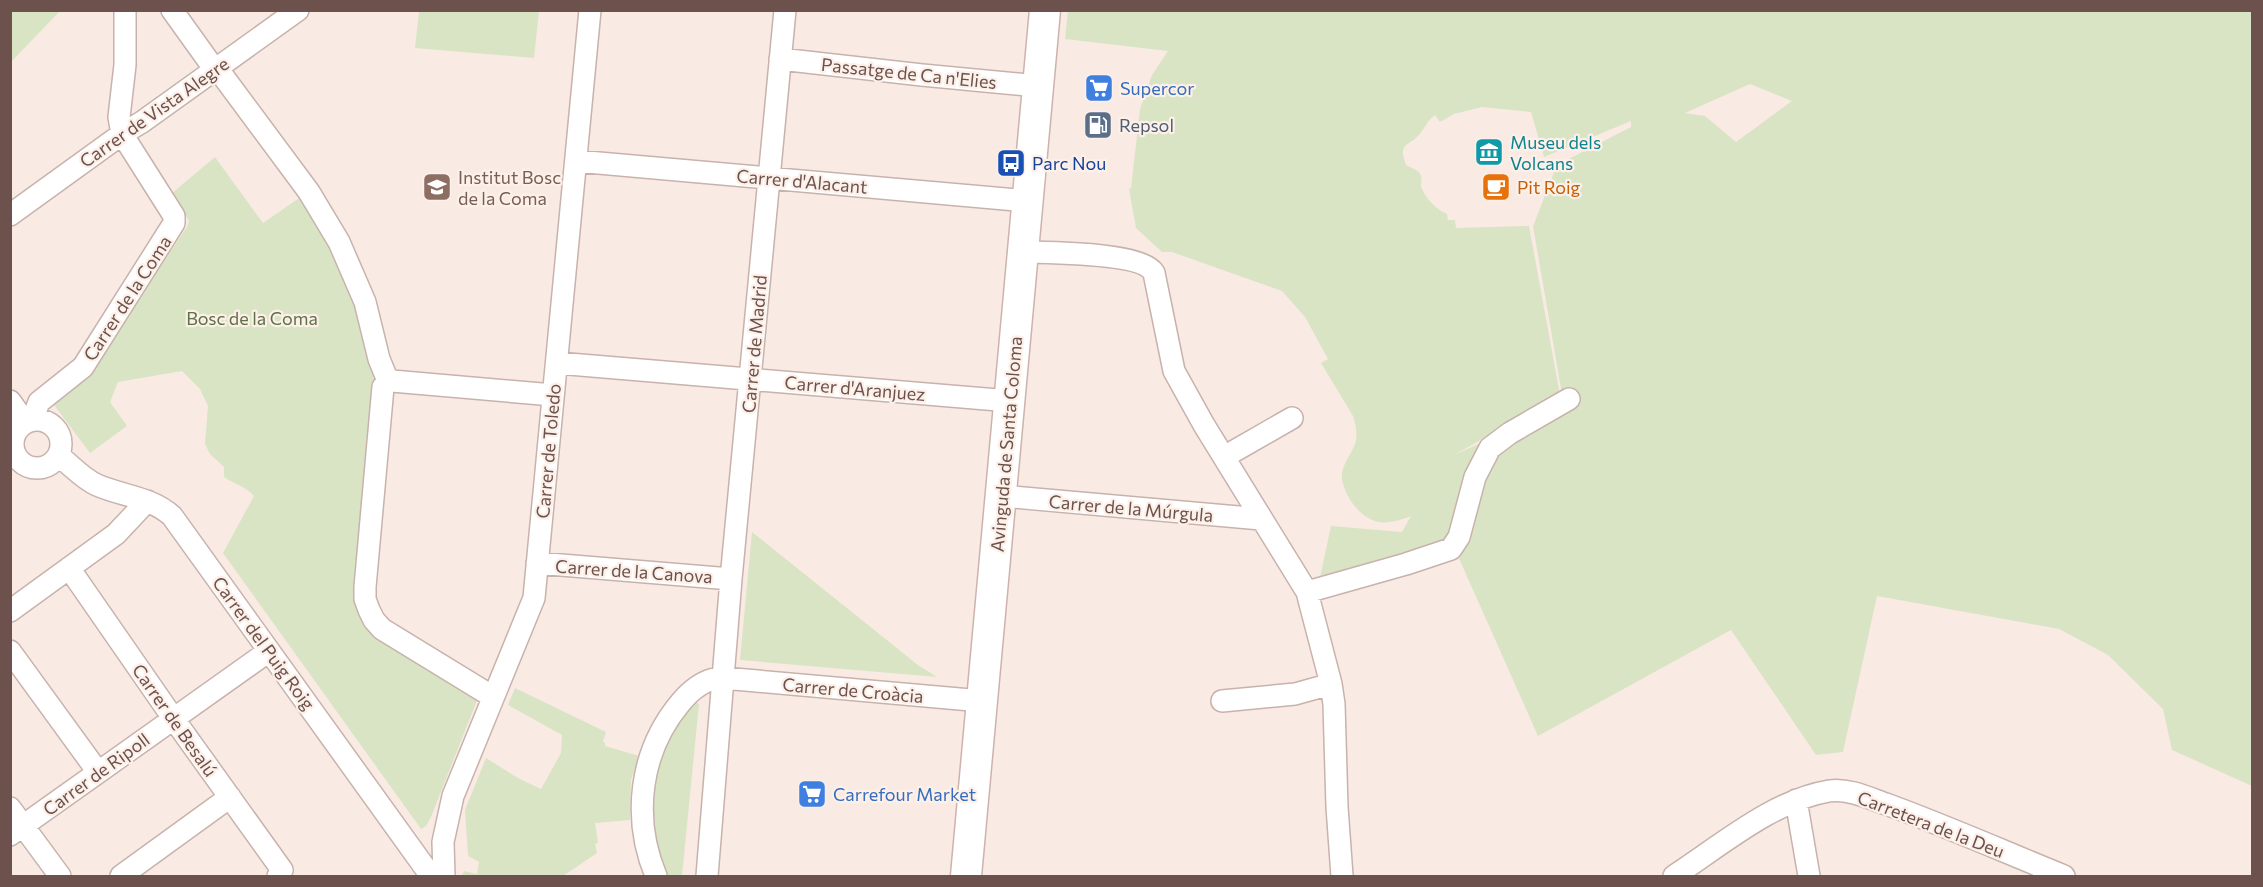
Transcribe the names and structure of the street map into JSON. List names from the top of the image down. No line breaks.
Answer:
{"streets":{"main road":["Avinguda de Santa Coloma"],"street":["Passatge de Ca n'Elies","Carrer de Vista Alegre","Carrer d'Alacant","Carrer de la Coma","Carrer de Madrid","Carrer d'Aranjuez","Carrer de Toledo","Carrer de la Múrgula","Carrer de la Canova","Carrer del Puig Roig","Carrer de Croàcia","Carrer de Besalú","Carrer de Ripoll","Carretera de la Deu"]},"crossings":[["Passatge de Ca n'Elies","Carrer de Madrid"],["Passatge de Ca n'Elies","Avinguda de Santa Coloma"],["Carrer de Vista Alegre","Carrer de la Coma"],["Carrer d'Alacant","Carrer de Madrid"],["Carrer d'Alacant","Avinguda de Santa Coloma"],["Carrer d'Alacant","Carrer de Toledo"],["Carrer de la Coma","Carrer del Puig Roig"],["Carrer de Madrid","Carrer d'Aranjuez"],["Carrer de Madrid","Carrer de la Canova"],["Carrer de Madrid","Carrer de Croàcia"],["Carrer d'Aranjuez","Avinguda de Santa Coloma"],["Carrer d'Aranjuez","Carrer de Toledo"],["Avinguda de Santa Coloma","Carrer de la Múrgula"],["Avinguda de Santa Coloma","Carrer de Croàcia"],["Carrer de Toledo","Carrer de la Canova"],["Carrer del Puig Roig","Carrer de Ripoll"],["Carrer de Besalú","Carrer de Ripoll"]],"parks":["Bosc de la Coma"],"places":{"supermarket":["Supercor","Carrefour Market"],"fuel station":["Repsol"],"museum":["Museu dels Volcans"],"bus stop":["Parc Nou"],"school or university":["Institut Bosc de la Coma"],"cafe":["Pit Roig"]}}
